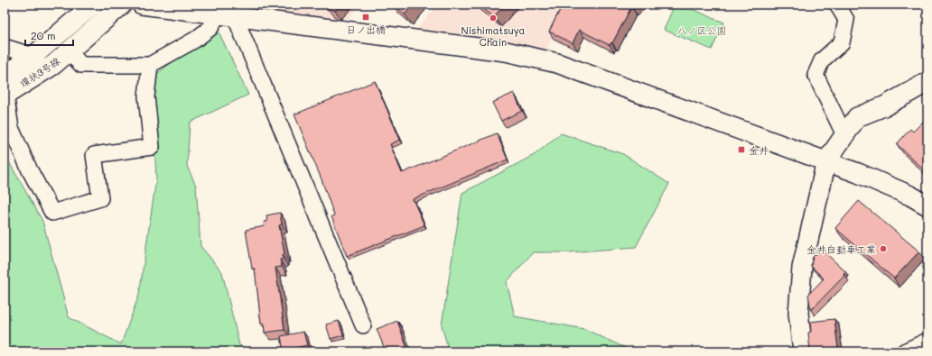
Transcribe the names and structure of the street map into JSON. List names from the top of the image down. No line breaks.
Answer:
{"streets":{"street":["環状3号線"]},"parks":["八ノ区公園"],"places":{"transit":["日ノ出橋","金井"],"other":["Nishimatsuya Chain","金井自動車工業"]},"scale_bar":"20 m"}
